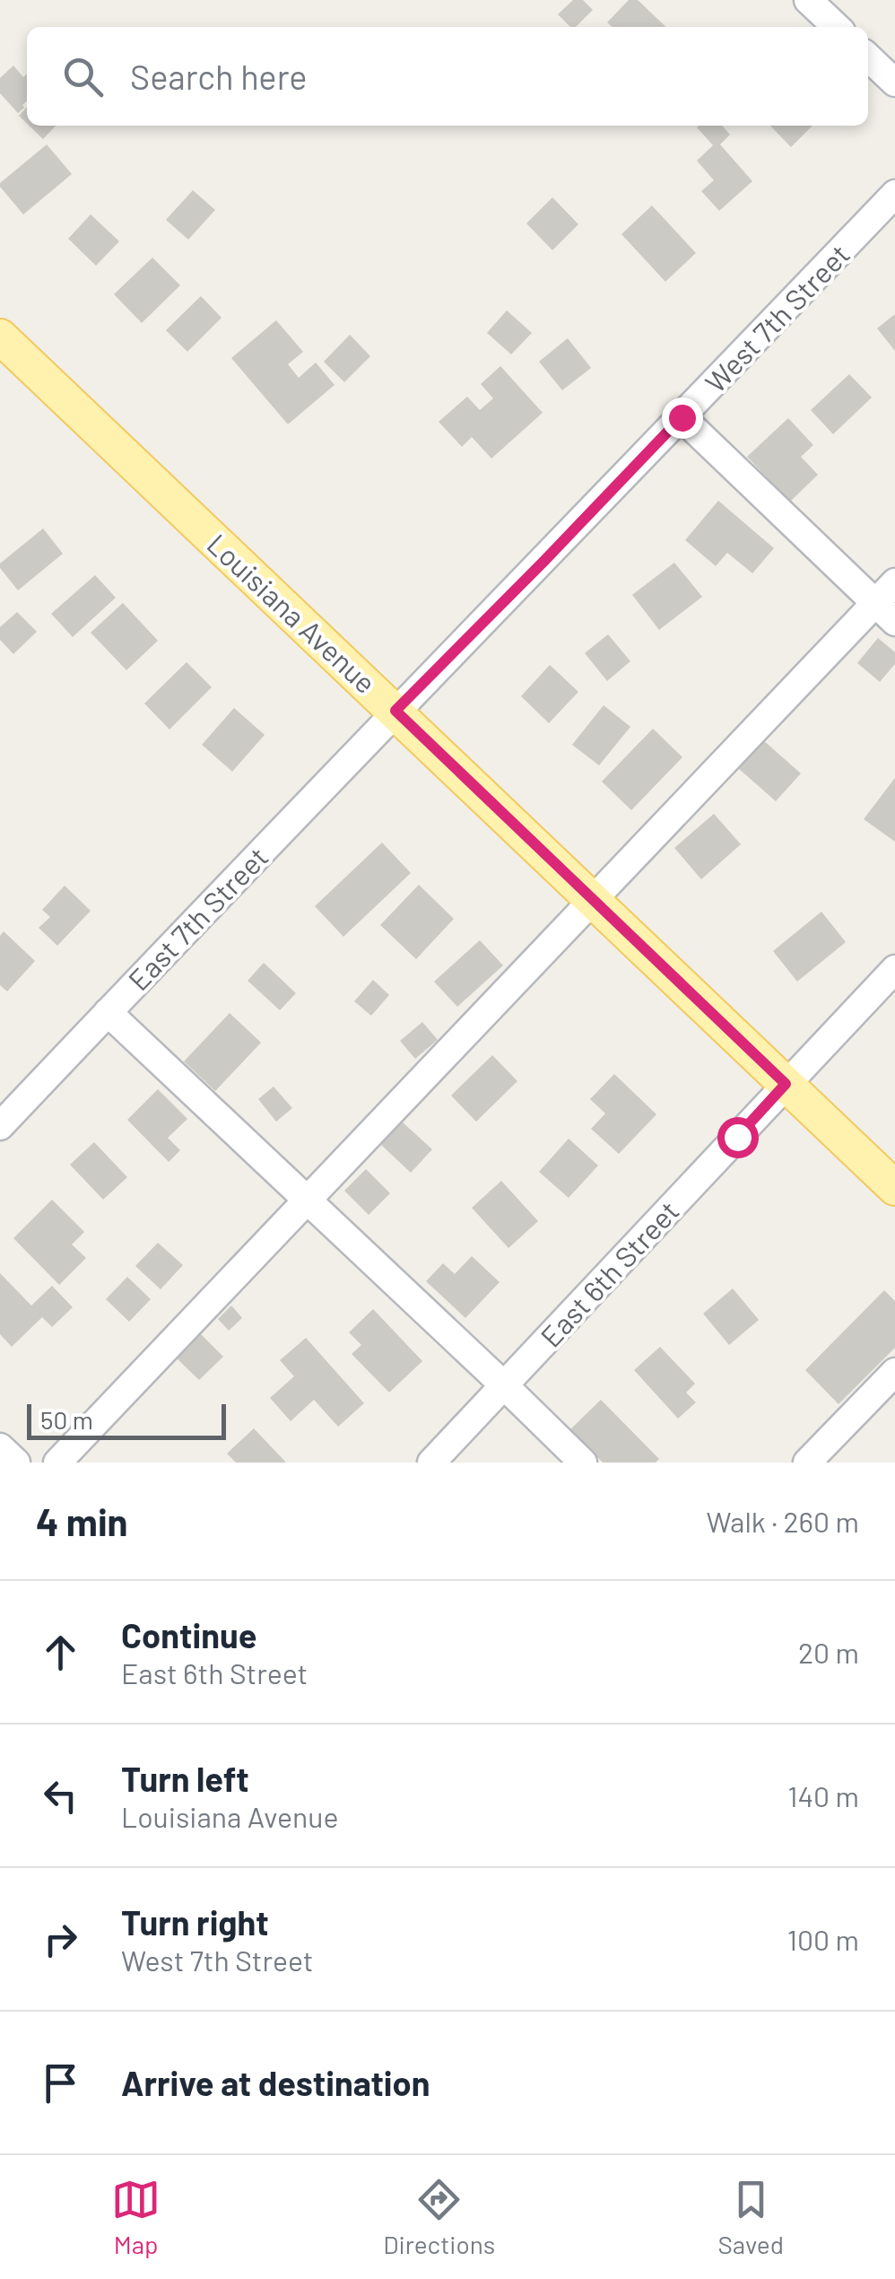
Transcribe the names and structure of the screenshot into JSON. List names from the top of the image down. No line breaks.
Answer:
{"streets":{"main road":["Louisiana Avenue"],"street":["West 7th Street","East 7th Street","East 6th Street"]},"crossings":[["West 7th Street","Louisiana Avenue"],["West 7th Street","East 7th Street"],["Louisiana Avenue","East 7th Street"],["Louisiana Avenue","East 6th Street"]],"scale_bar":"50 m","page":{"search":"Search here","scale":"50 m","heading":["4 min","Walk · 260 m"],"list":[["Continue","East 6th Street","20 m"],["Turn left","Louisiana Avenue","140 m"],["Turn right","West 7th Street","100 m"],"Arrive at destination"],"nav":["Map","Directions","Saved"]}}
